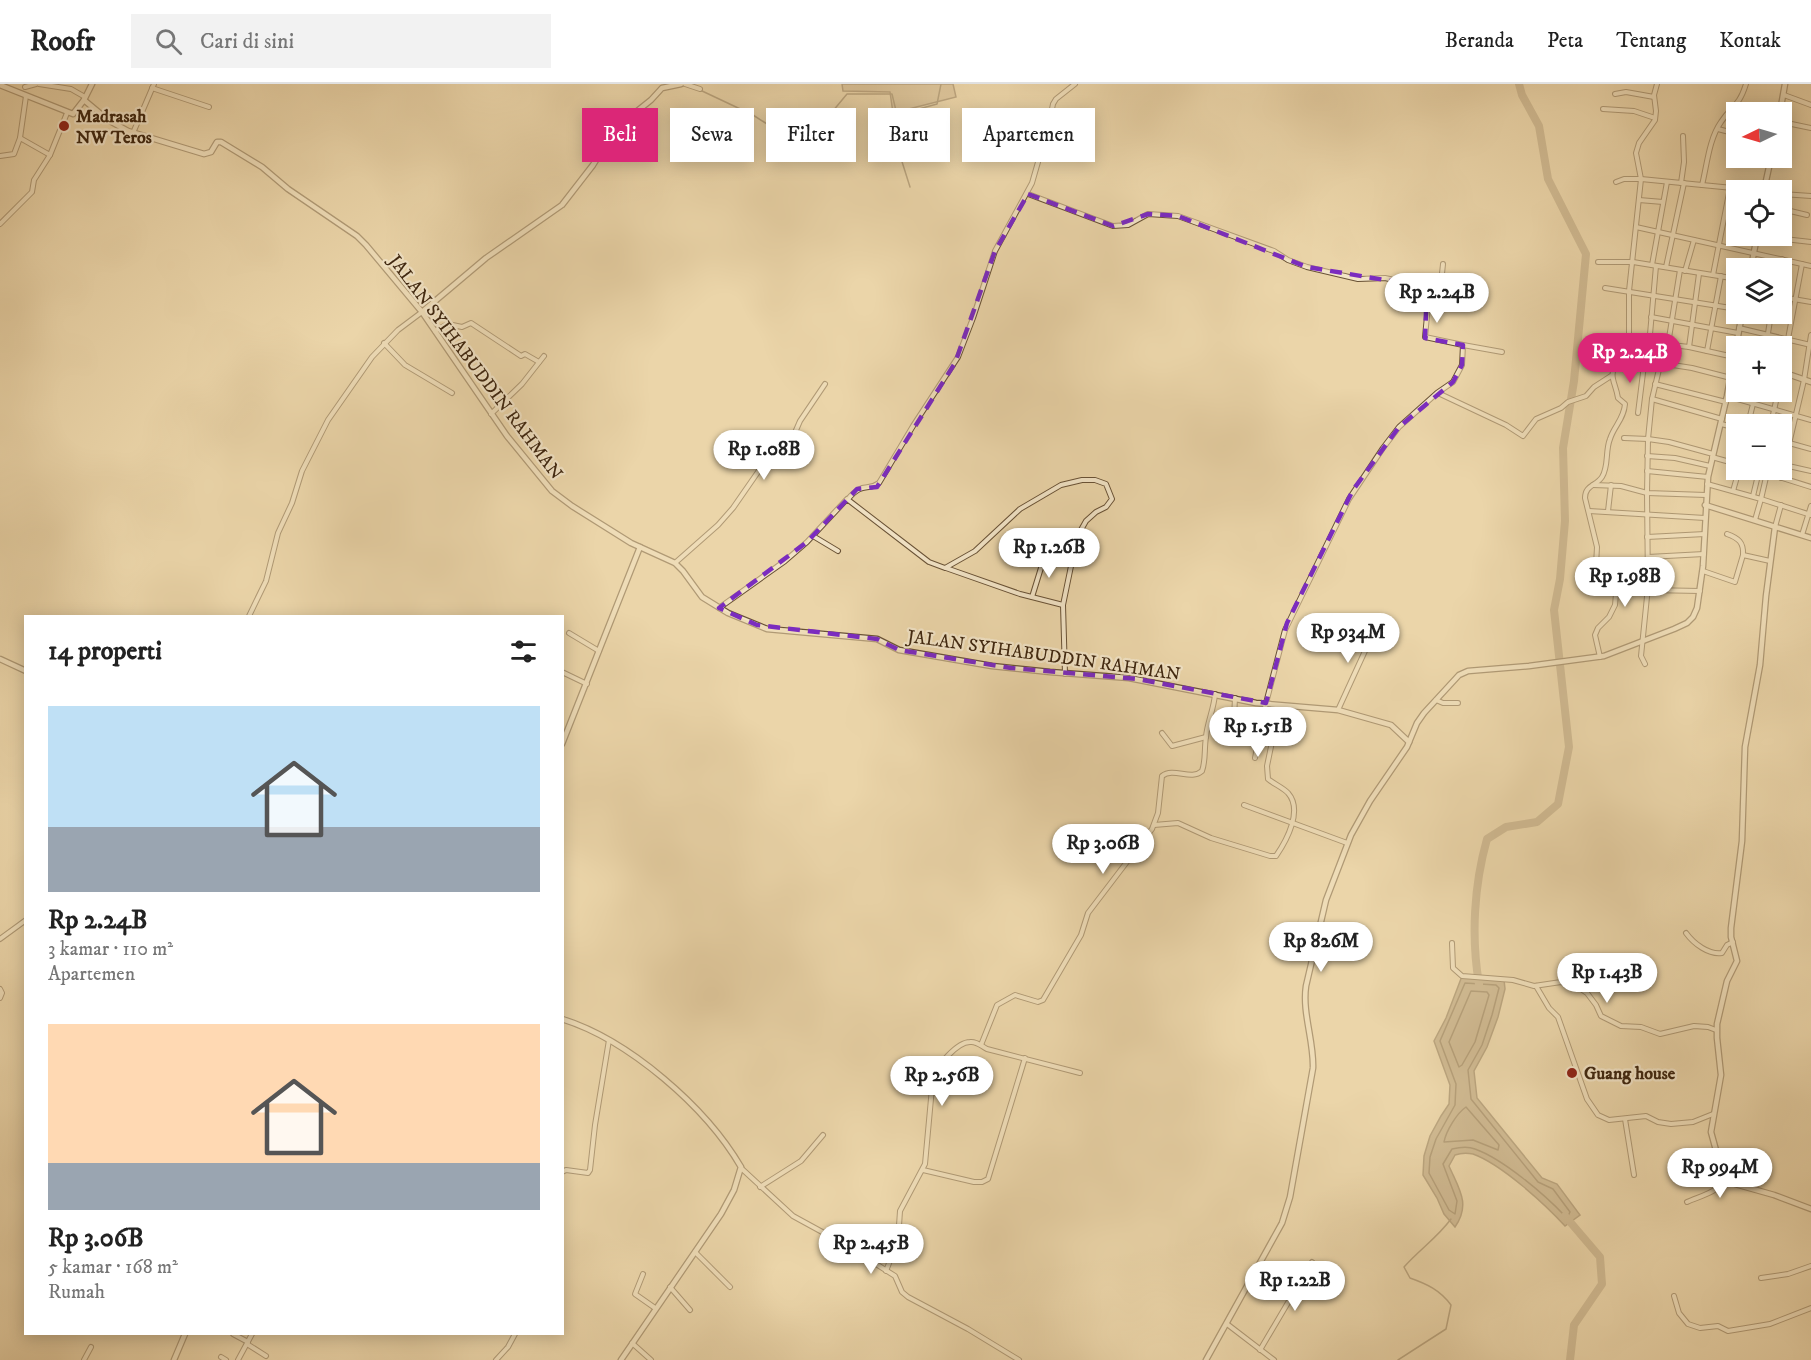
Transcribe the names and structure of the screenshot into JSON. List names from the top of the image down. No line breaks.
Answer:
{"streets":{"street":["JALAN SYIHABUDDIN RAHMAN"]},"places":["Madrasah NW Teros","Guang house"],"north":"left","page":{"header":"Roofr","search":"Cari di sini","nav":["Beranda","Peta","Tentang","Kontak"],"map_buttons":["+","−"],"chip":["Beli","Sewa","Filter","Baru","Apartemen"],"price":["Rp 2.24B","Rp 2.24B","Rp 1.08B","Rp 1.26B","Rp 1.98B","Rp 934M","Rp 1.51B","Rp 3.06B","Rp 826M","Rp 1.43B","Rp 2.56B","Rp 994M","Rp 2.45B","Rp 1.22B"],"heading":"14 properti","list":[{"name":"Rp 2.24B","note":"3 kamar · 110 m² · Apartemen"},{"name":"Rp 3.06B","note":"5 kamar · 168 m² · Rumah"}]}}
